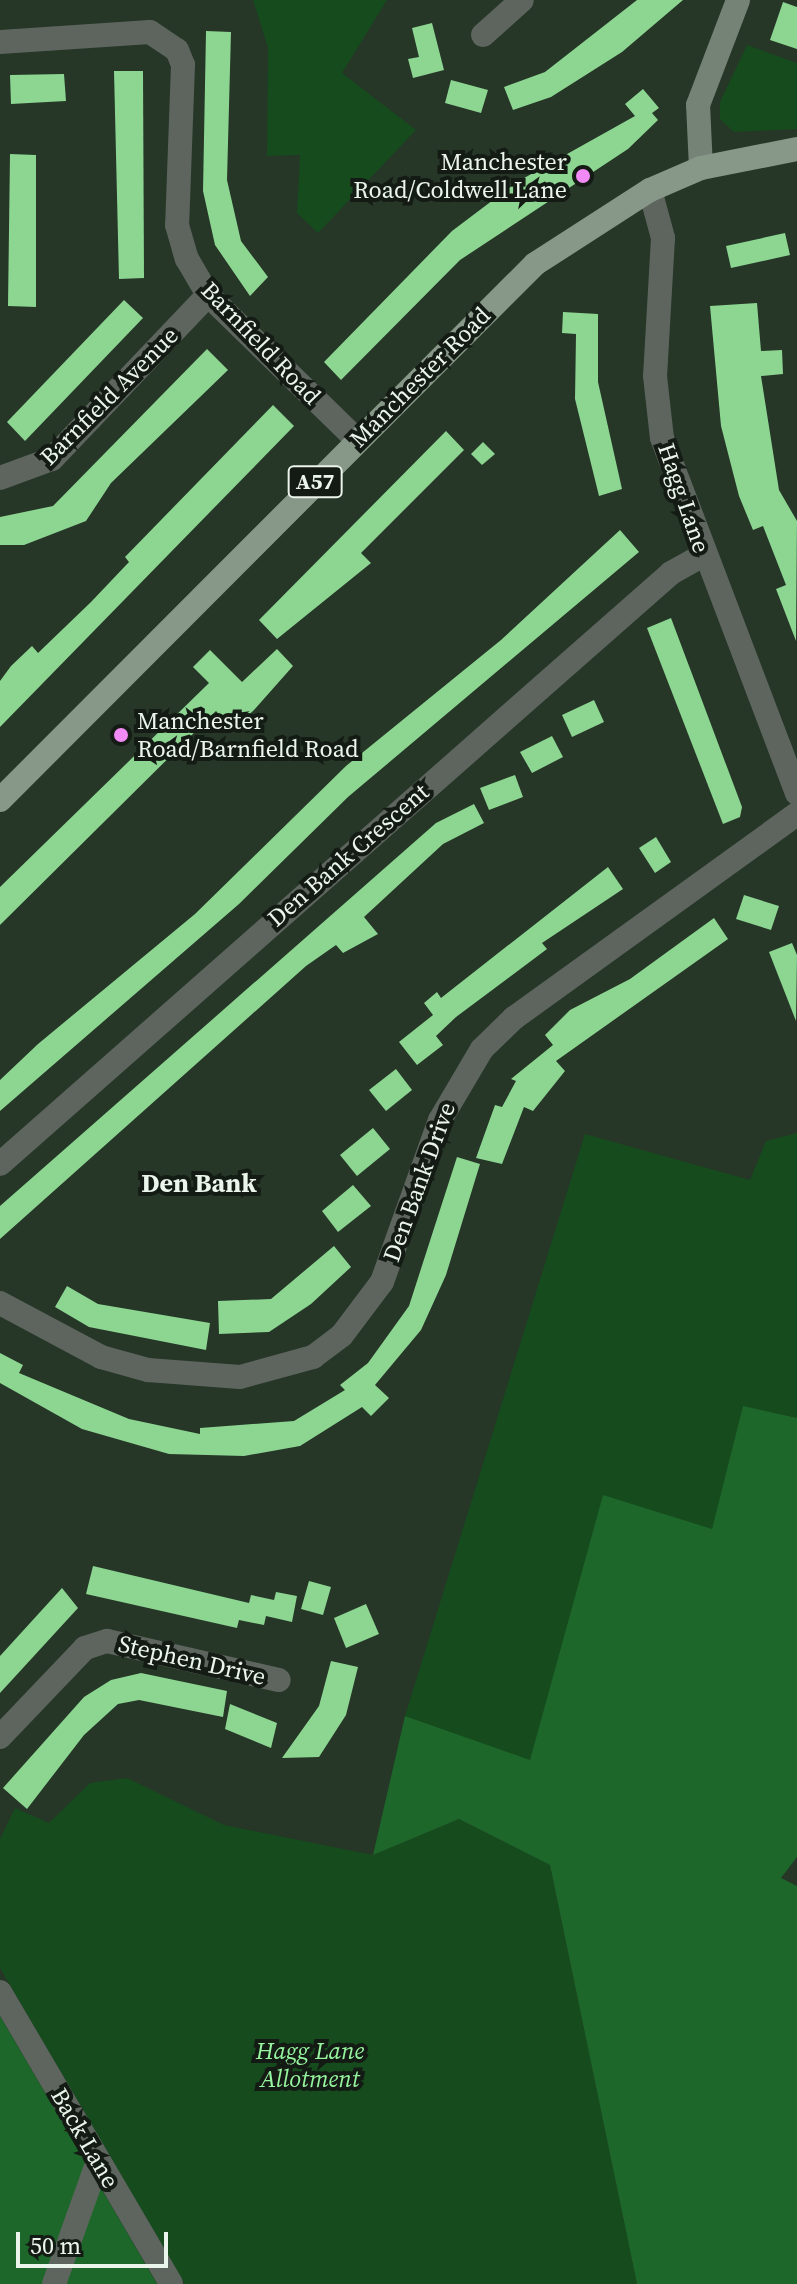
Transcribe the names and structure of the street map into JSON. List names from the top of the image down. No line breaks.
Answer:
{"streets":{"main road":["Manchester Road","A57"],"street":["Barnfield Road","Barnfield Avenue","Hagg Lane","Den Bank Crescent","Den Bank Drive","Stephen Drive","Back Lane"]},"crossings":[["Barnfield Road","Manchester Road"],["Barnfield Road","Barnfield Avenue"],["Manchester Road","Hagg Lane"],["Hagg Lane","Den Bank Crescent"]],"districts":["Den Bank"],"parks":["Hagg Lane Allotment"],"places":["Manchester Road/Coldwell Lane","Manchester Road/Barnfield Road"],"scale_bar":"50 m"}
